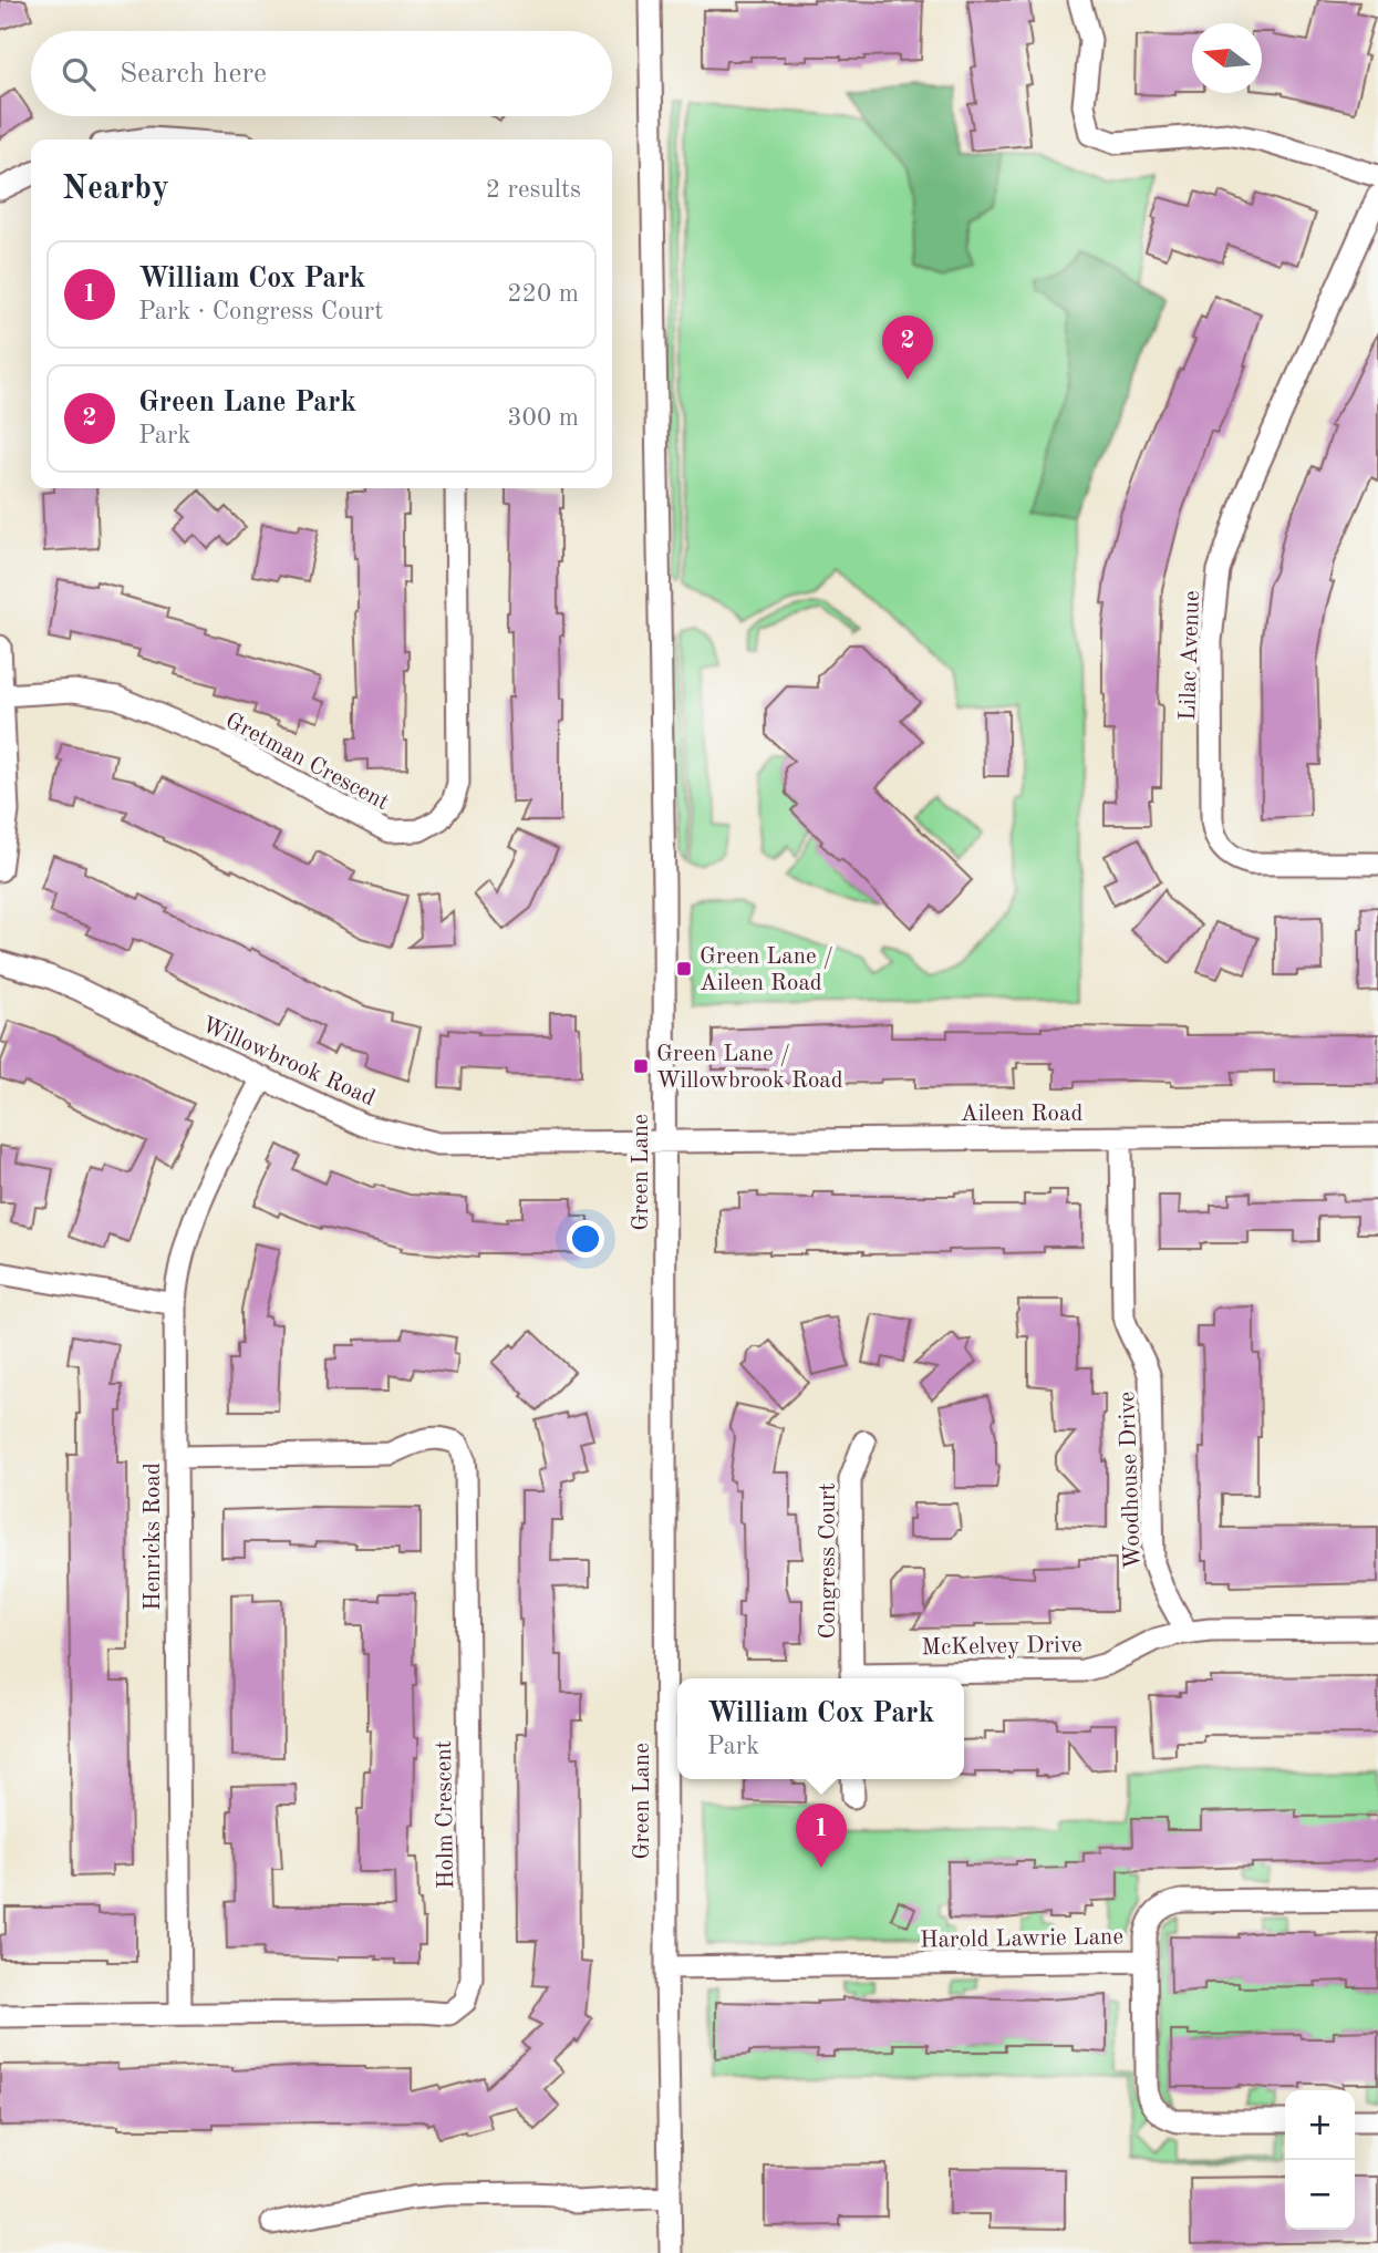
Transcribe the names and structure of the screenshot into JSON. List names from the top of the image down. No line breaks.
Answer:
{"streets":{"street":["Lilac Avenue","Gretman Crescent","Willowbrook Road","Aileen Road","Green Lane","Woodhouse Drive","Henricks Road","Congress Court","McKelvey Drive","Holm Crescent","Harold Lawrie Lane"]},"crossings":[["Willowbrook Road","Aileen Road"],["Willowbrook Road","Green Lane"],["Willowbrook Road","Henricks Road"],["Aileen Road","Green Lane"],["Aileen Road","Woodhouse Drive"],["Green Lane","Harold Lawrie Lane"],["Woodhouse Drive","McKelvey Drive"],["Henricks Road","Holm Crescent"],["Congress Court","McKelvey Drive"]],"places":{"transit":["Green Lane / Aileen Road","Green Lane / Willowbrook Road"]},"north":"left","page":{"search":"Search here","heading":["Nearby","2 results"],"list":[{"mark":"1","name":"William Cox Park","note":"Park · Congress Court","value":"220 m"},{"mark":"2","name":"Green Lane Park","note":"Park","value":"300 m"}],"pins":["2","1"],"popup":["William Cox Park","Park"],"map_buttons":["+","−"]}}
